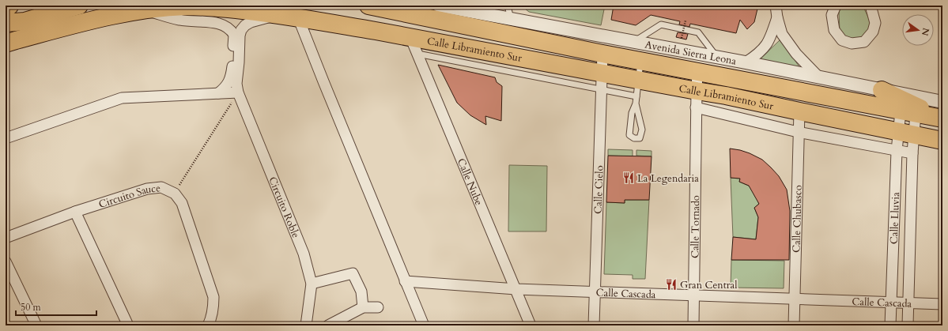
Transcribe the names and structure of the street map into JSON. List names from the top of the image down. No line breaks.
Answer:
{"streets":{"highway":["Calle Libramiento Sur"],"street":["Avenida Sierra Leona","Calle Nube","Calle Cielo","Circuito Sauce","Circuito Roble","Calle Lluvia","Calle Chubasco","Calle Tornado","Calle Cascada"]},"crossings":[["Calle Libramiento Sur","Calle Nube"],["Calle Libramiento Sur","Calle Cielo"],["Calle Libramiento Sur","Calle Lluvia"],["Calle Libramiento Sur","Calle Chubasco"],["Calle Libramiento Sur","Calle Tornado"],["Calle Nube","Calle Cascada"],["Calle Cielo","Calle Cascada"],["Calle Lluvia","Calle Cascada"],["Calle Chubasco","Calle Cascada"],["Calle Tornado","Calle Cascada"]],"places":{"restaurant":["La Legendaria","Gran Central"]},"scale_bar":"50 m","north":"right"}
